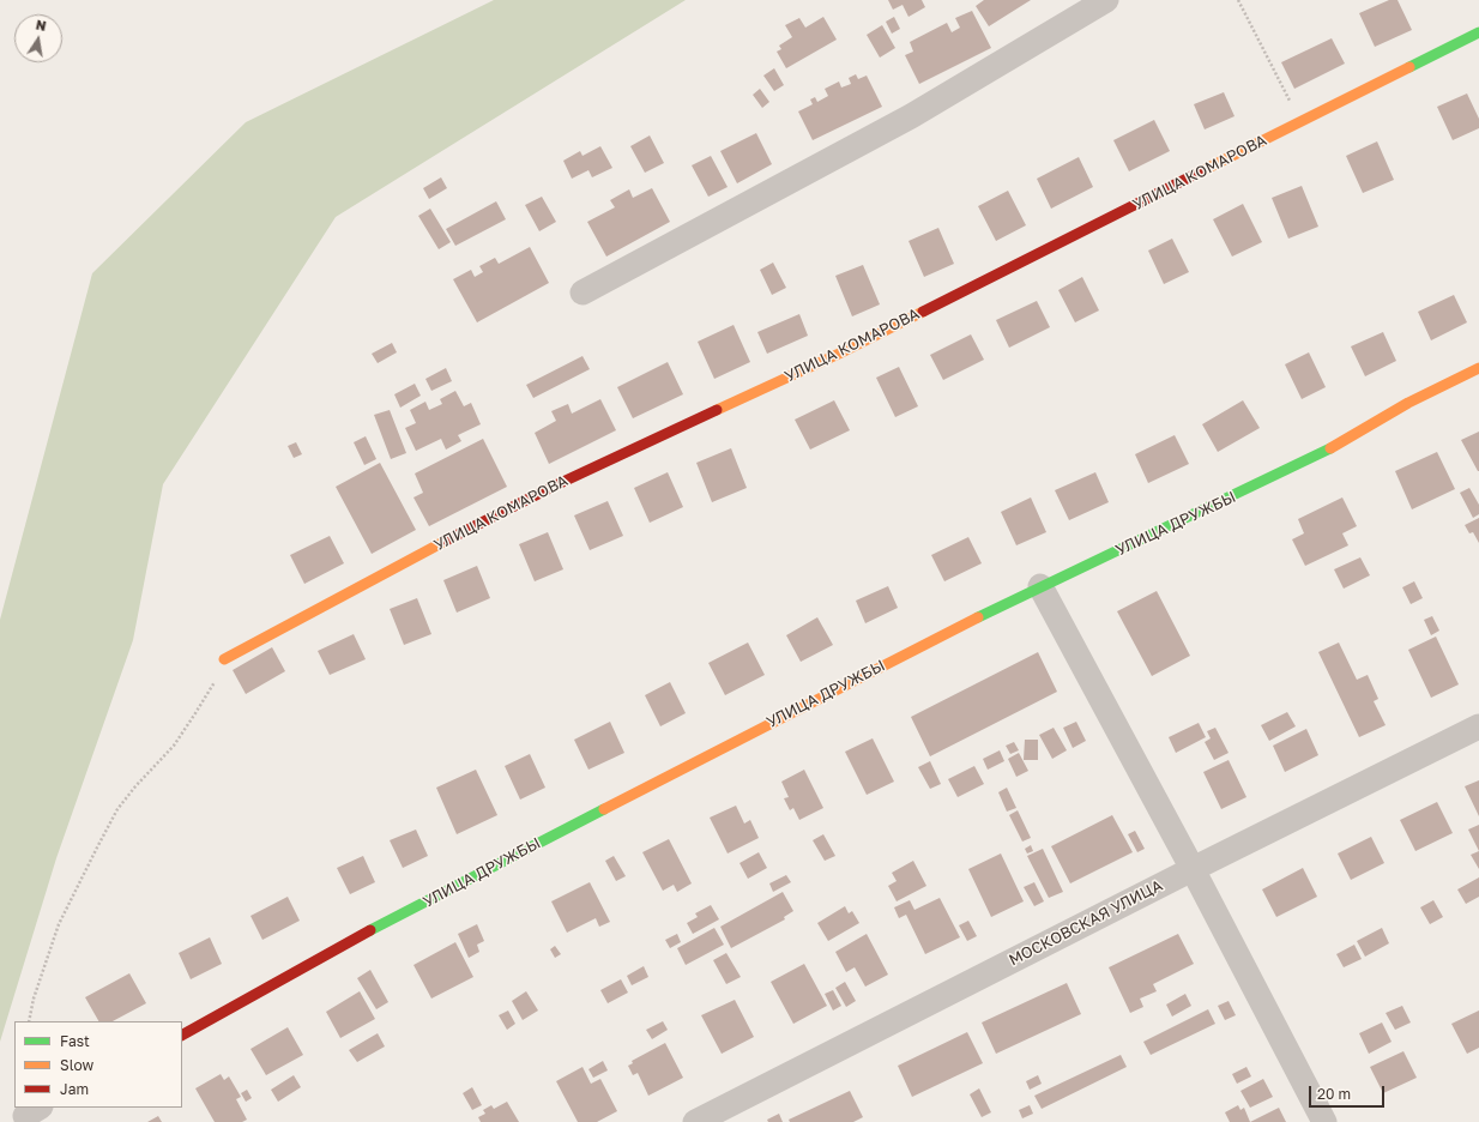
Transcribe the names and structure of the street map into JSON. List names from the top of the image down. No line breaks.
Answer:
{"streets":{"street":["УЛИЦА КОМАРОВА","УЛИЦА ДРУЖБЫ","МОСКОВСКАЯ УЛИЦА"]},"legend":["Fast","Slow","Jam"],"scale_bar":"20 m","north":"top"}
